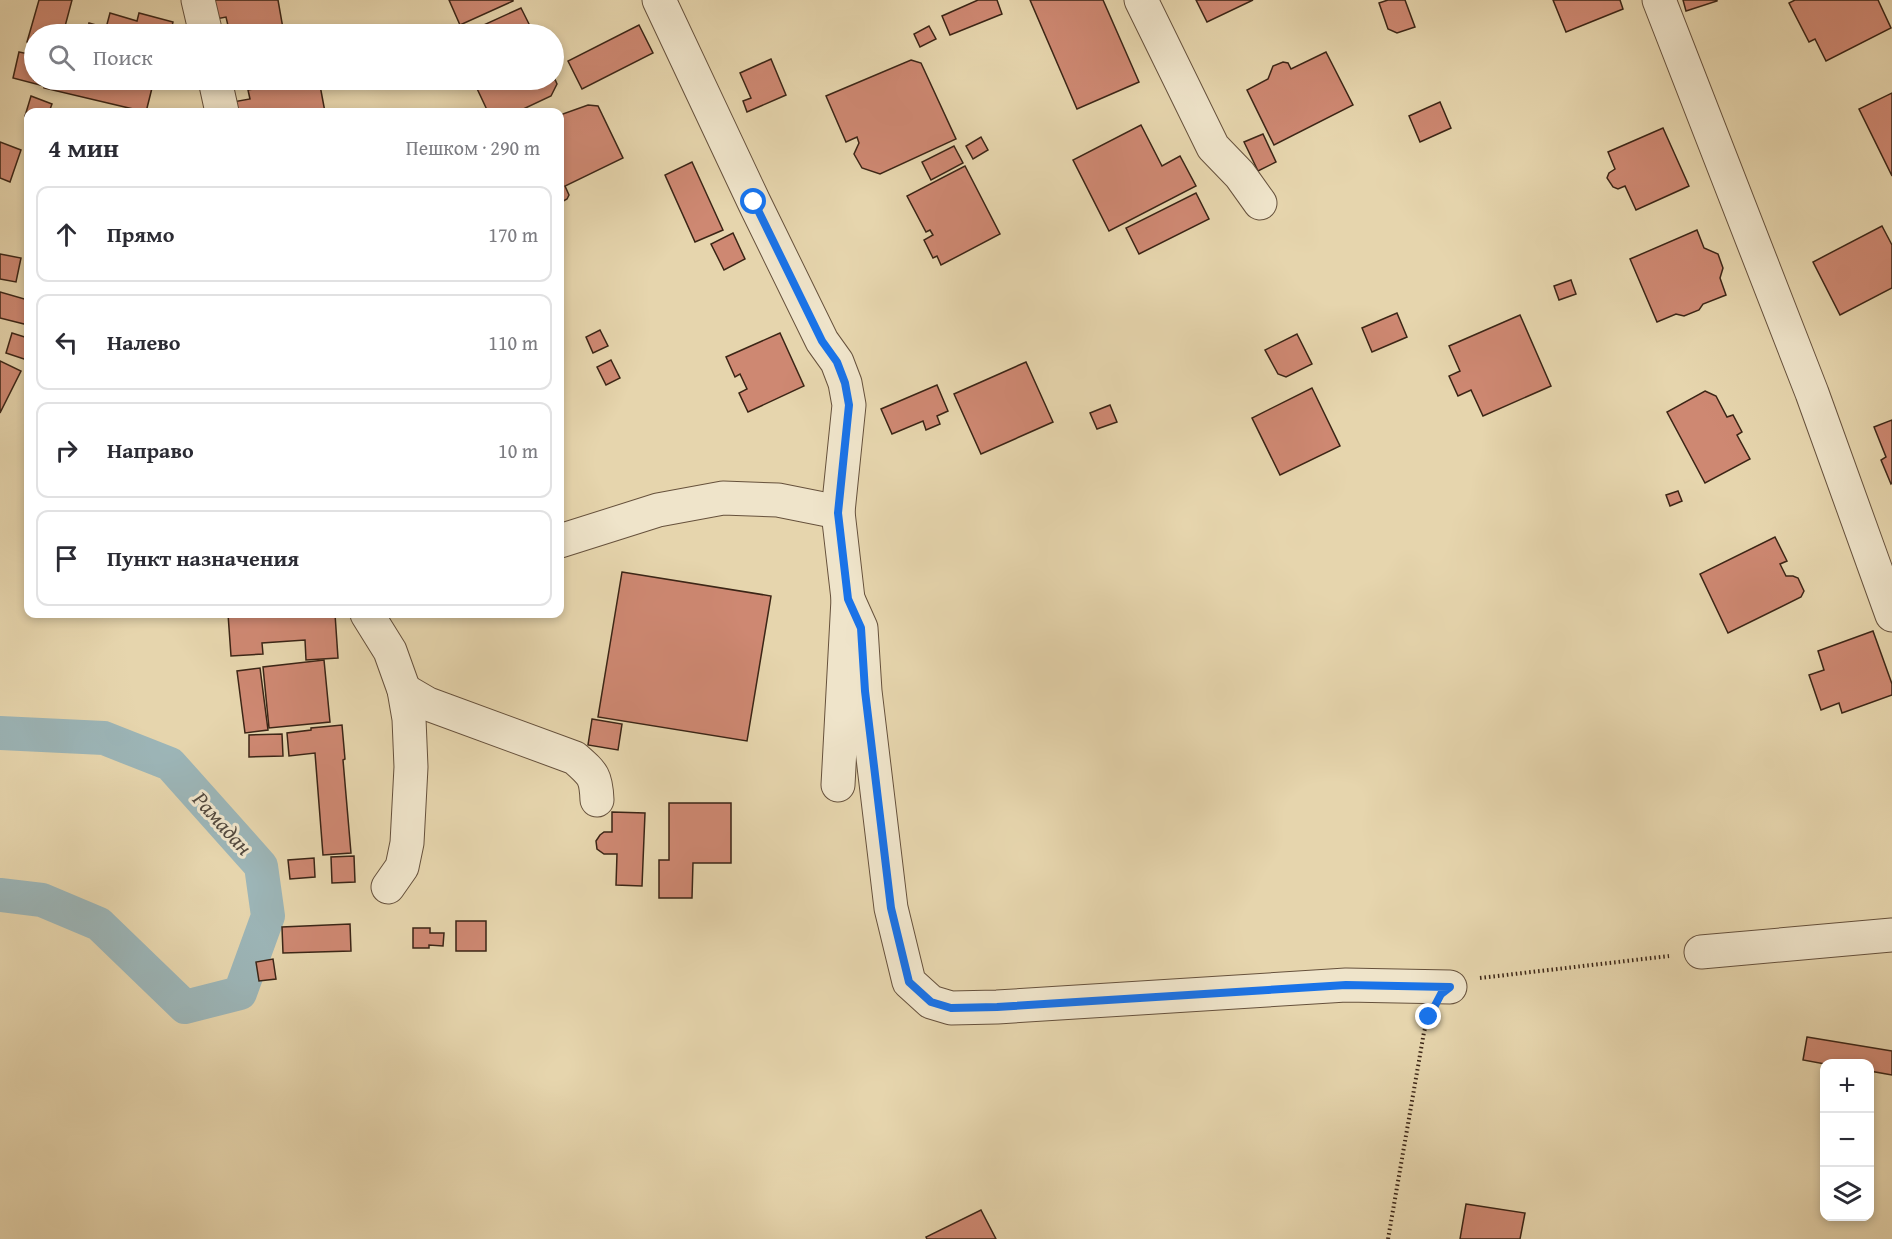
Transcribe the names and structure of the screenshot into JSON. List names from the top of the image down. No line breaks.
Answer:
{"water":["Рамадан"],"page":{"search":"Поиск","heading":["4 мин","Пешком · 290 m"],"list":[["Прямо","170 m"],["Налево","110 m"],["Направо","10 m"],"Пункт назначения"],"map_buttons":["+","−"]}}
